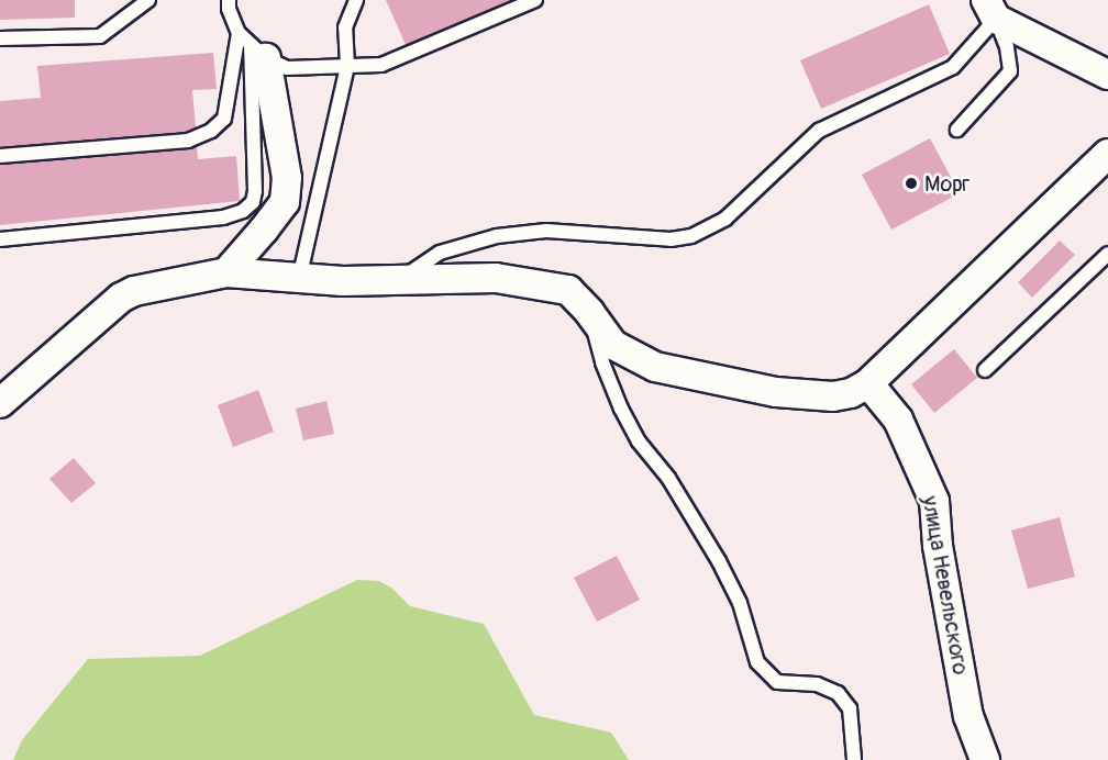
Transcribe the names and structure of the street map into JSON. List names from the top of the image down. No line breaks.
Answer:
{"streets":{"street":["улица Невельского"]},"places":["Морг"]}
